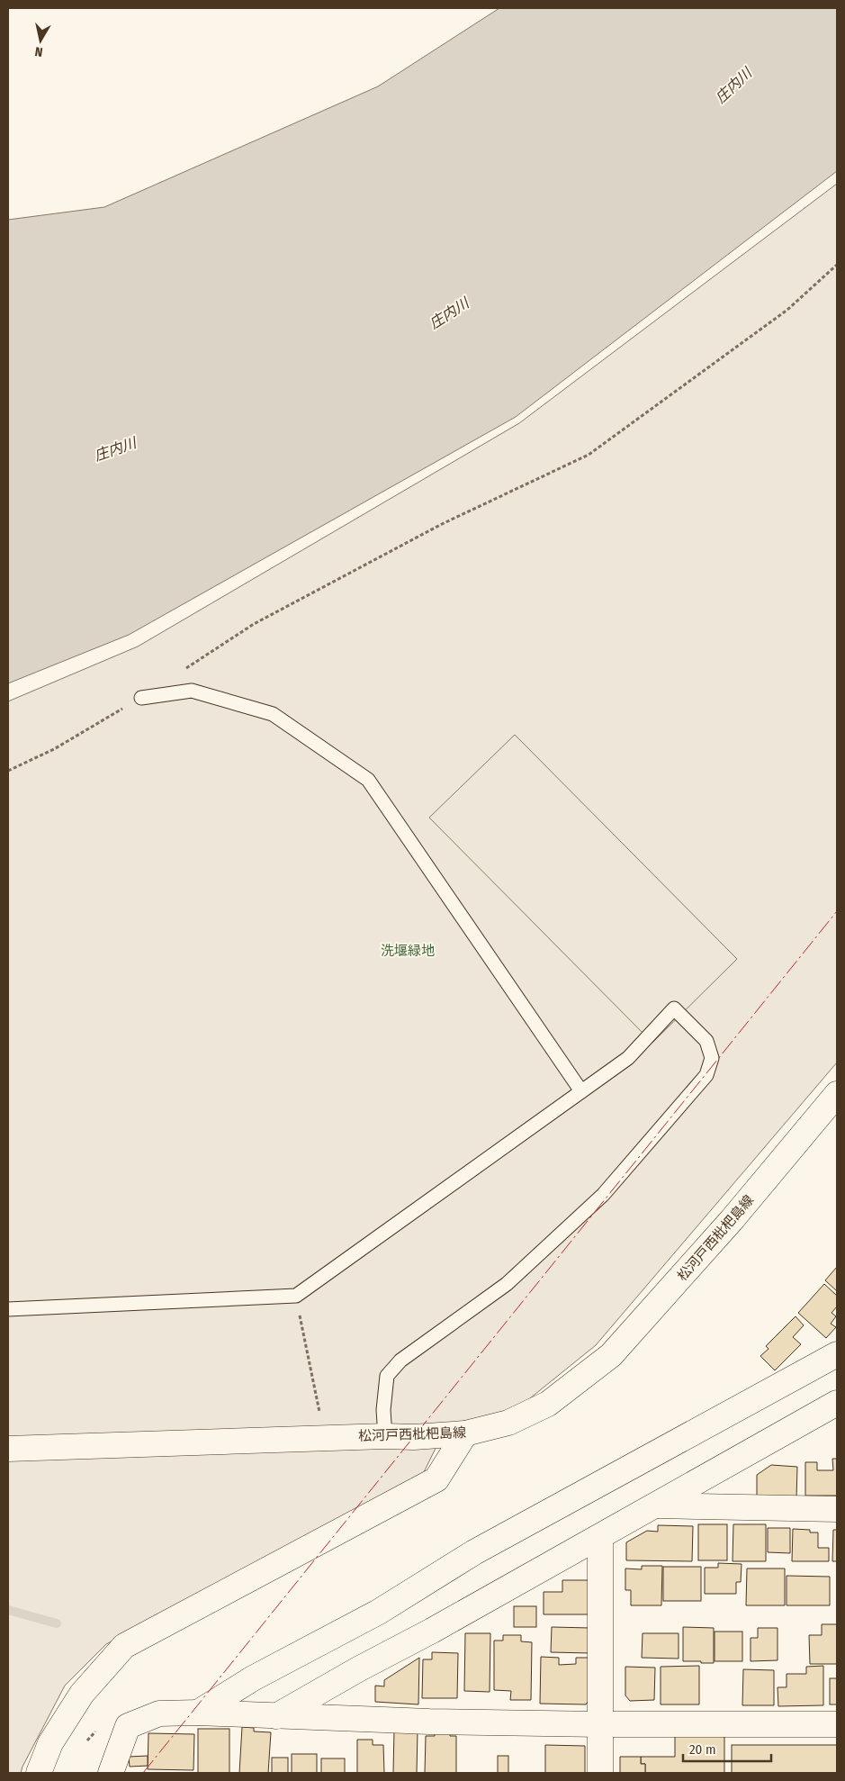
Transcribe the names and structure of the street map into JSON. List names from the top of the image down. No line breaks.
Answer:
{"streets":{"street":["松河戸西枇杷島線"]},"water":["庄内川"],"parks":["洗堰緑地"],"scale_bar":"20 m","north":"bottom"}
